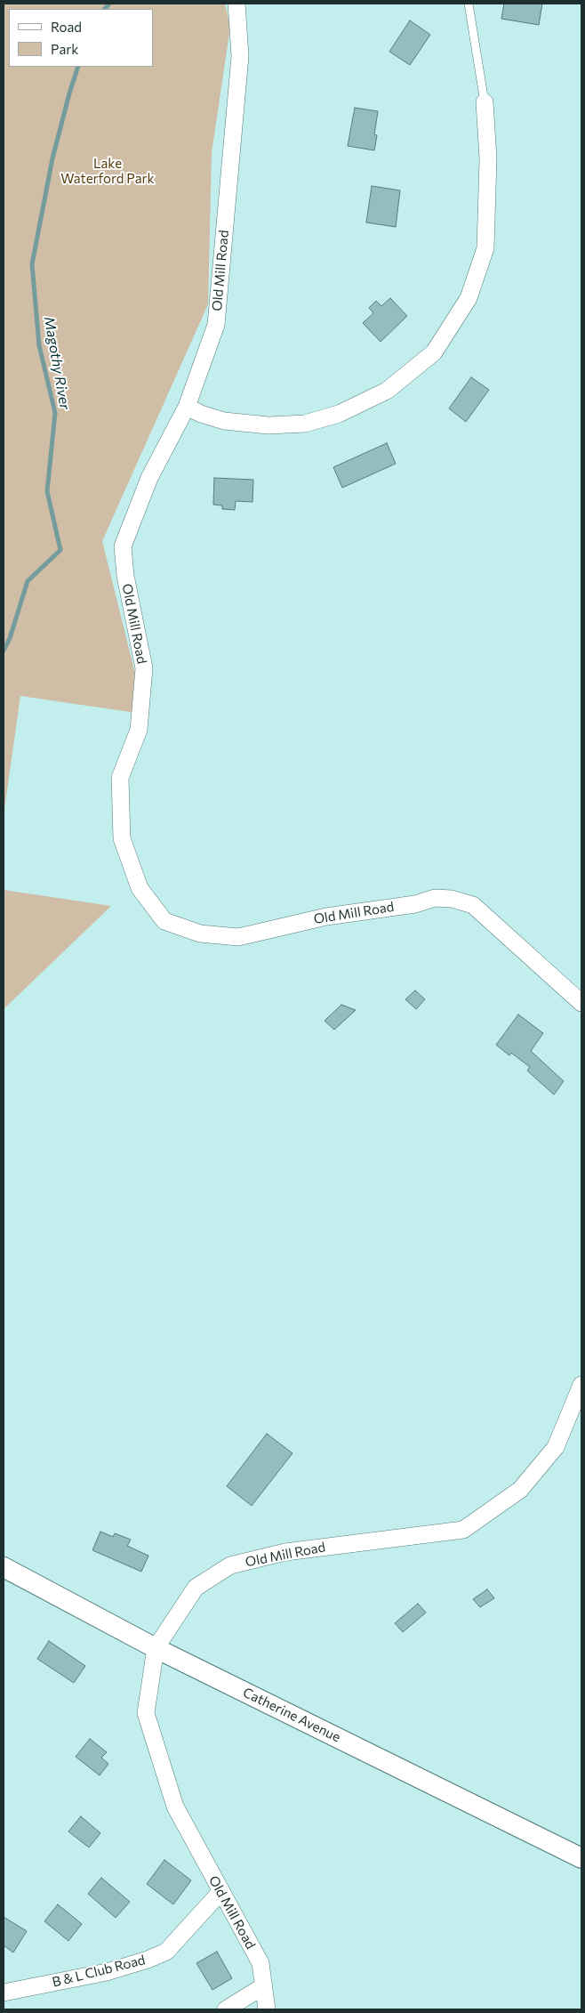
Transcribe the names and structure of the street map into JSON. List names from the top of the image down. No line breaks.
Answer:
{"streets":{"street":["Old Mill Road","Catherine Avenue","B & L Club Road"]},"crossings":[["Old Mill Road","Catherine Avenue"],["Old Mill Road","B & L Club Road"]],"water":["Magothy River"],"parks":["Lake Waterford Park"],"legend":["Road","Park"]}
